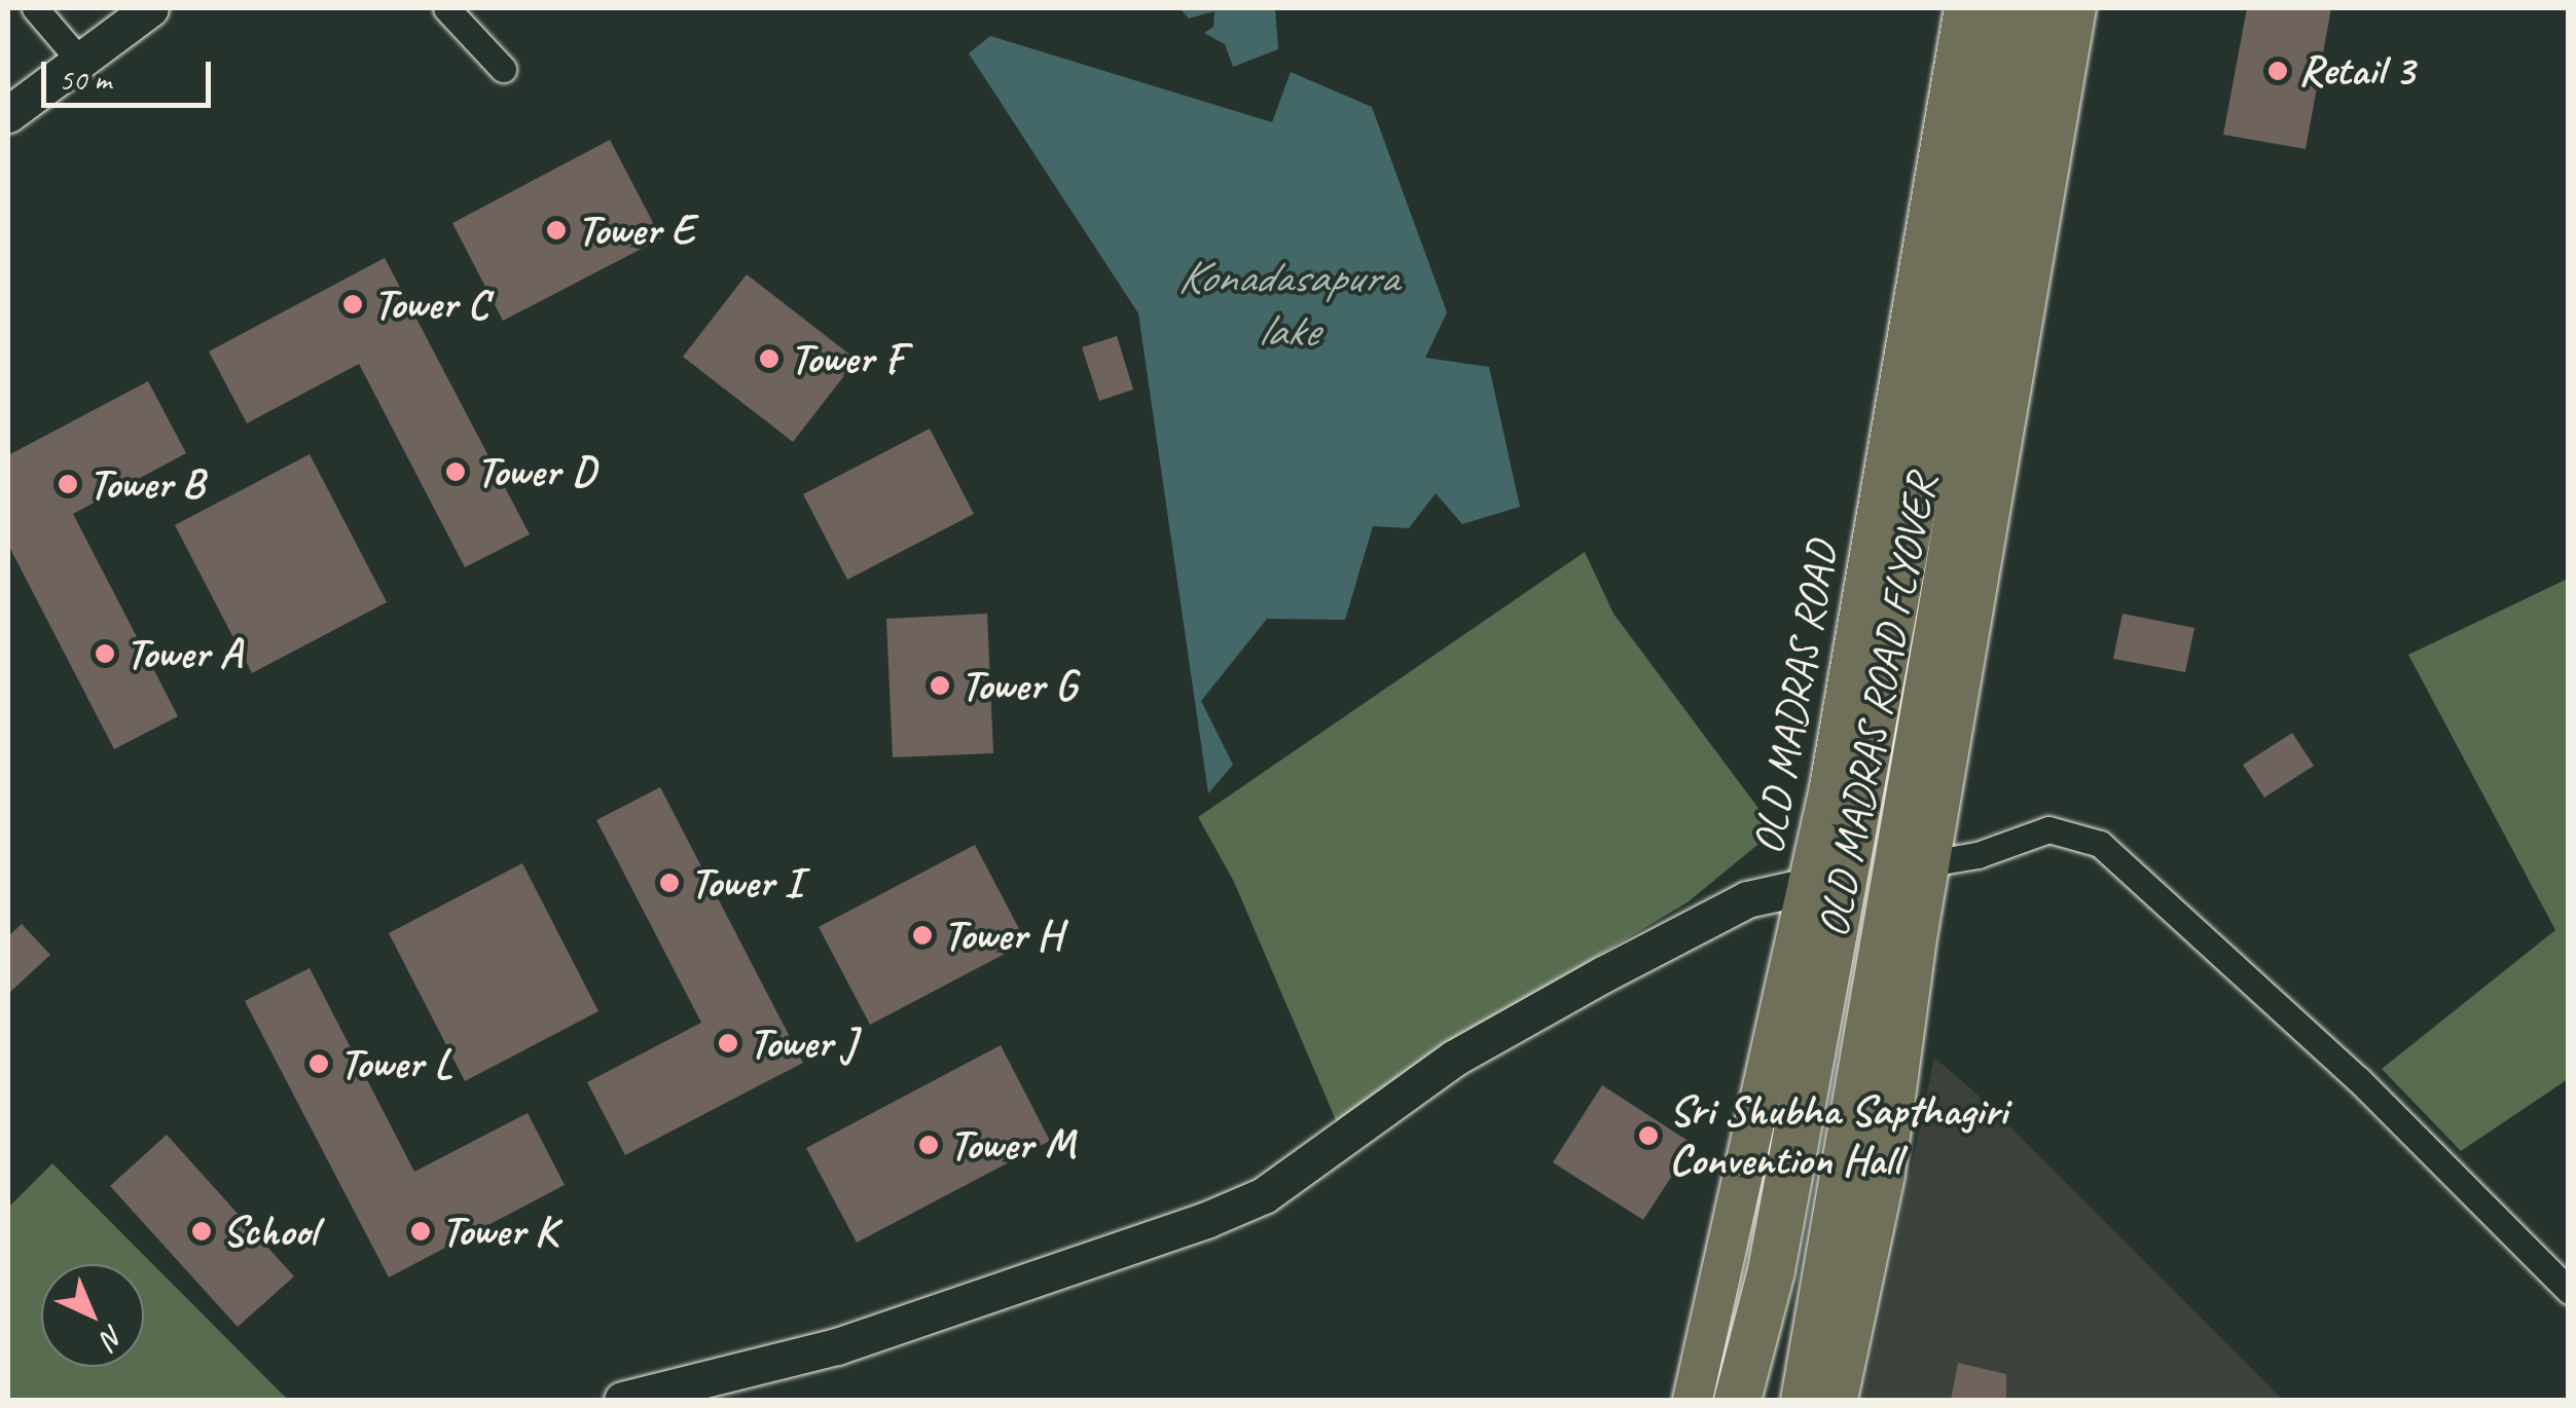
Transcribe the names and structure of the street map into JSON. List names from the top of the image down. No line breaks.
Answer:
{"streets":{"highway":["OLD MADRAS ROAD FLYOVER"],"main road":["OLD MADRAS ROAD"]},"crossings":[["OLD MADRAS ROAD","OLD MADRAS ROAD FLYOVER"]],"water":["Konadasapura lake"],"places":["Retail 3","Tower E","Tower C","Tower F","Tower D","Tower B","Tower A","Tower G","Tower I","Tower H","Tower J","Tower L","Sri Shubha Sapthagiri Convention Hall","Tower M","School","Tower K"],"scale_bar":"50 m","north":"bottom right"}
